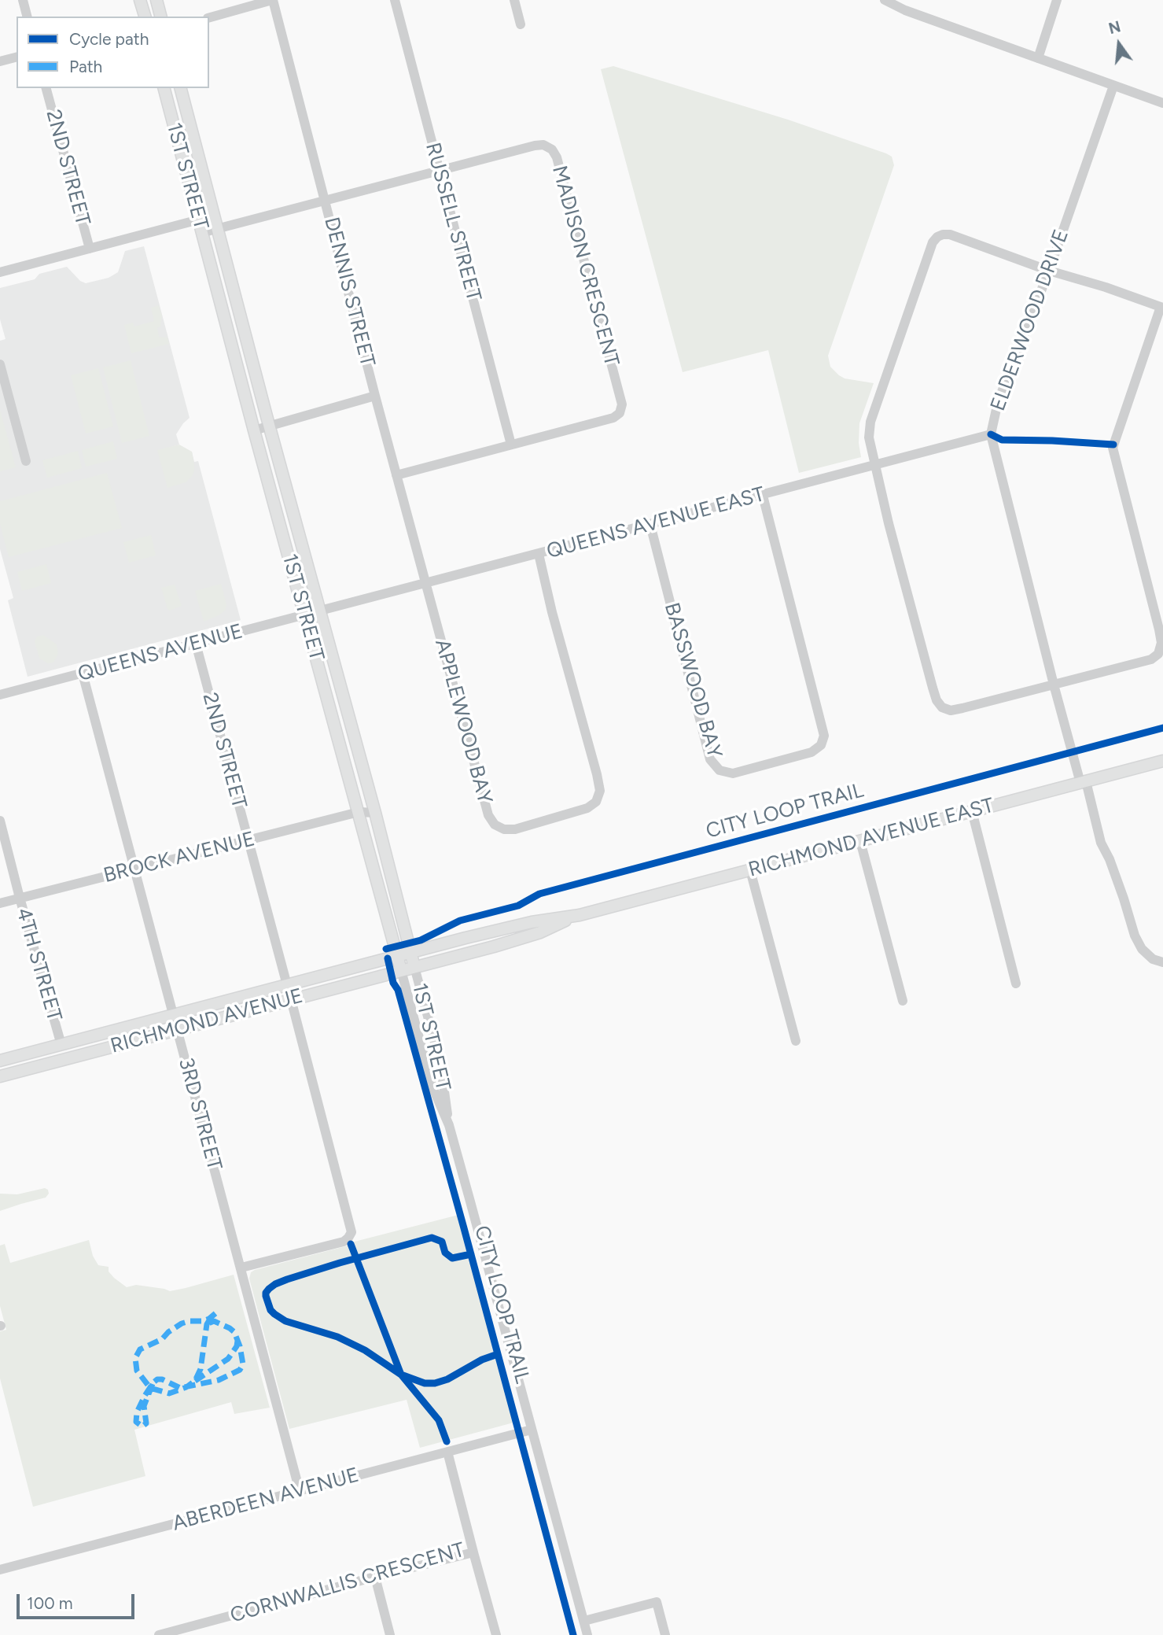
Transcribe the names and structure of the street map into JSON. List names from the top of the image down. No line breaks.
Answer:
{"streets":{"main road":["1ST STREET","RICHMOND AVENUE EAST","RICHMOND AVENUE"],"street":["2ND STREET","RUSSELL STREET","MADISON CRESCENT","DENNIS STREET","ELDERWOOD DRIVE","QUEENS AVENUE EAST","QUEENS AVENUE","BASSWOOD BAY","APPLEWOOD BAY","BROCK AVENUE","4TH STREET","3RD STREET","ABERDEEN AVENUE","CORNWALLIS CRESCENT"],"cycle path":["CITY LOOP TRAIL"]},"crossings":[["2ND STREET","QUEENS AVENUE"],["2ND STREET","BROCK AVENUE"],["2ND STREET","RICHMOND AVENUE"],["1ST STREET","MADISON CRESCENT"],["1ST STREET","QUEENS AVENUE EAST"],["1ST STREET","QUEENS AVENUE"],["1ST STREET","RICHMOND AVENUE EAST"],["1ST STREET","BROCK AVENUE"],["1ST STREET","RICHMOND AVENUE"],["1ST STREET","ABERDEEN AVENUE"],["RUSSELL STREET","MADISON CRESCENT"],["MADISON CRESCENT","DENNIS STREET"],["DENNIS STREET","QUEENS AVENUE EAST"],["DENNIS STREET","APPLEWOOD BAY"],["ELDERWOOD DRIVE","QUEENS AVENUE EAST"],["ELDERWOOD DRIVE","RICHMOND AVENUE EAST"],["QUEENS AVENUE EAST","QUEENS AVENUE"],["QUEENS AVENUE EAST","BASSWOOD BAY"],["QUEENS AVENUE EAST","APPLEWOOD BAY"],["QUEENS AVENUE","3RD STREET"],["RICHMOND AVENUE EAST","RICHMOND AVENUE"],["BROCK AVENUE","4TH STREET"],["BROCK AVENUE","3RD STREET"],["4TH STREET","RICHMOND AVENUE"],["RICHMOND AVENUE","3RD STREET"],["3RD STREET","ABERDEEN AVENUE"],["ABERDEEN AVENUE","CORNWALLIS CRESCENT"]],"legend":["Cycle path","Path"],"scale_bar":"100 m","north":"top"}
